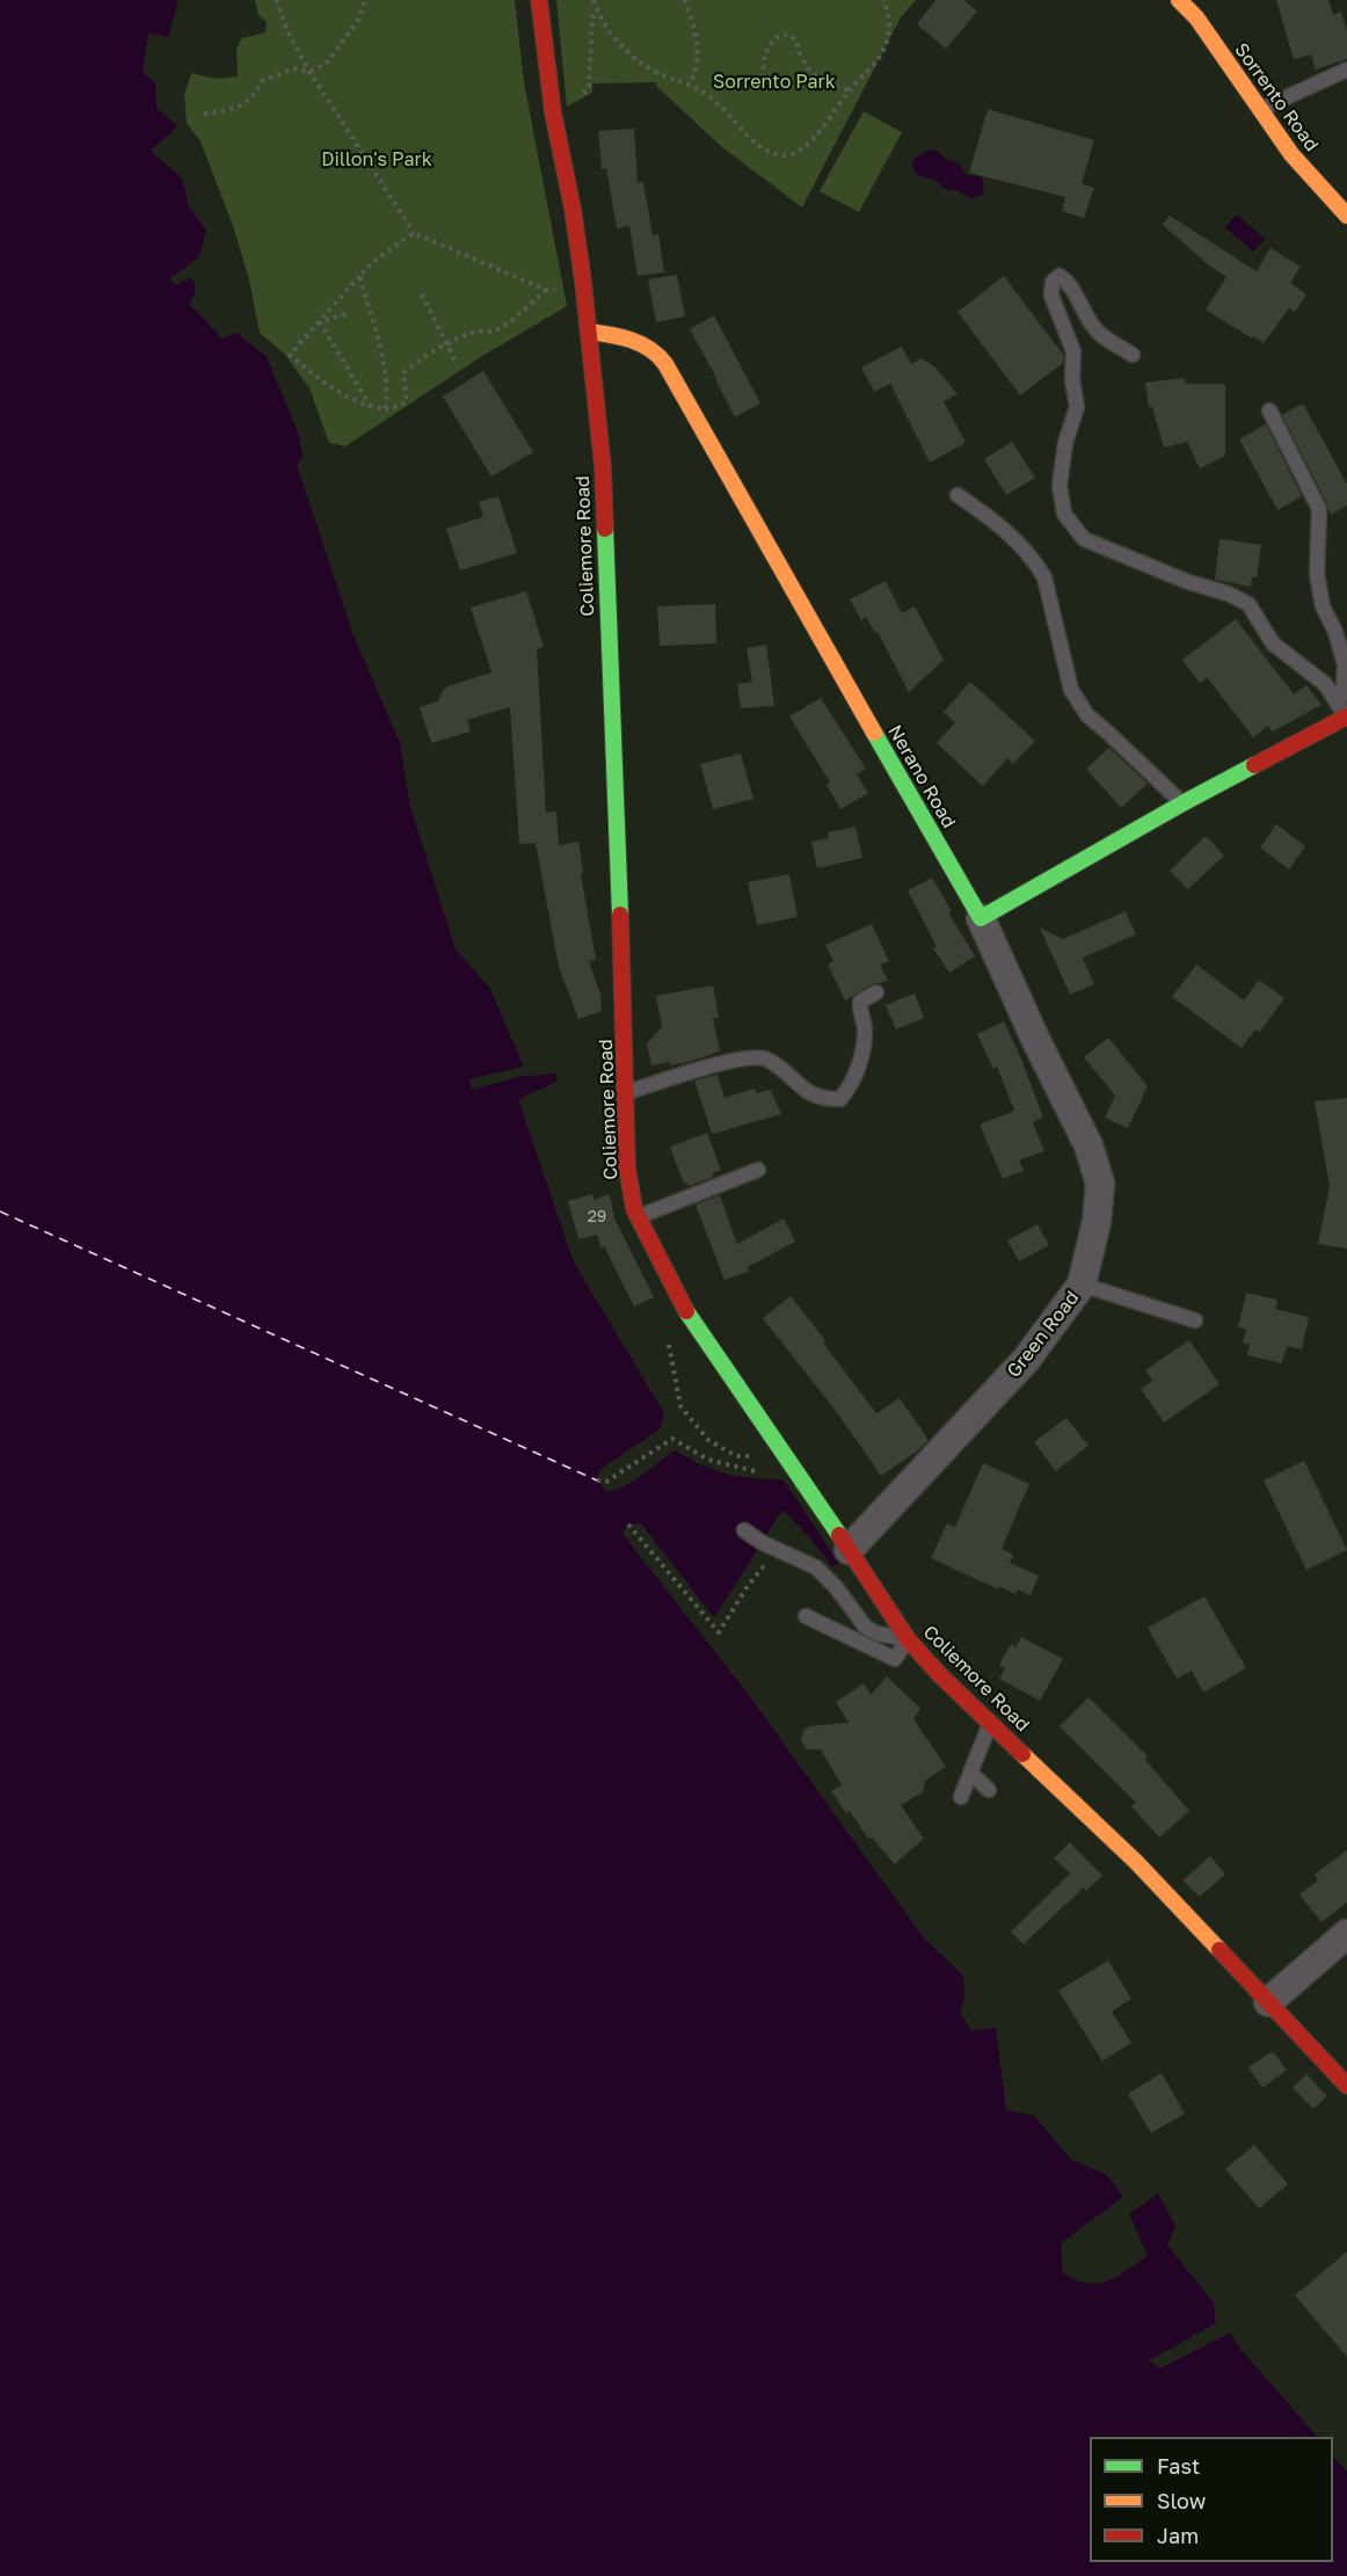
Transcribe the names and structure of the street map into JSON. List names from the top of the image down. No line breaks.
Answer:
{"streets":{"street":["Sorrento Road","Coliemore Road","Nerano Road","Green Road"]},"crossings":[["Coliemore Road","Nerano Road"],["Coliemore Road","Green Road"],["Nerano Road","Green Road"]],"parks":["Sorrento Park","Dillon's Park"],"house_numbers":["29"],"legend":["Fast","Slow","Jam"]}
